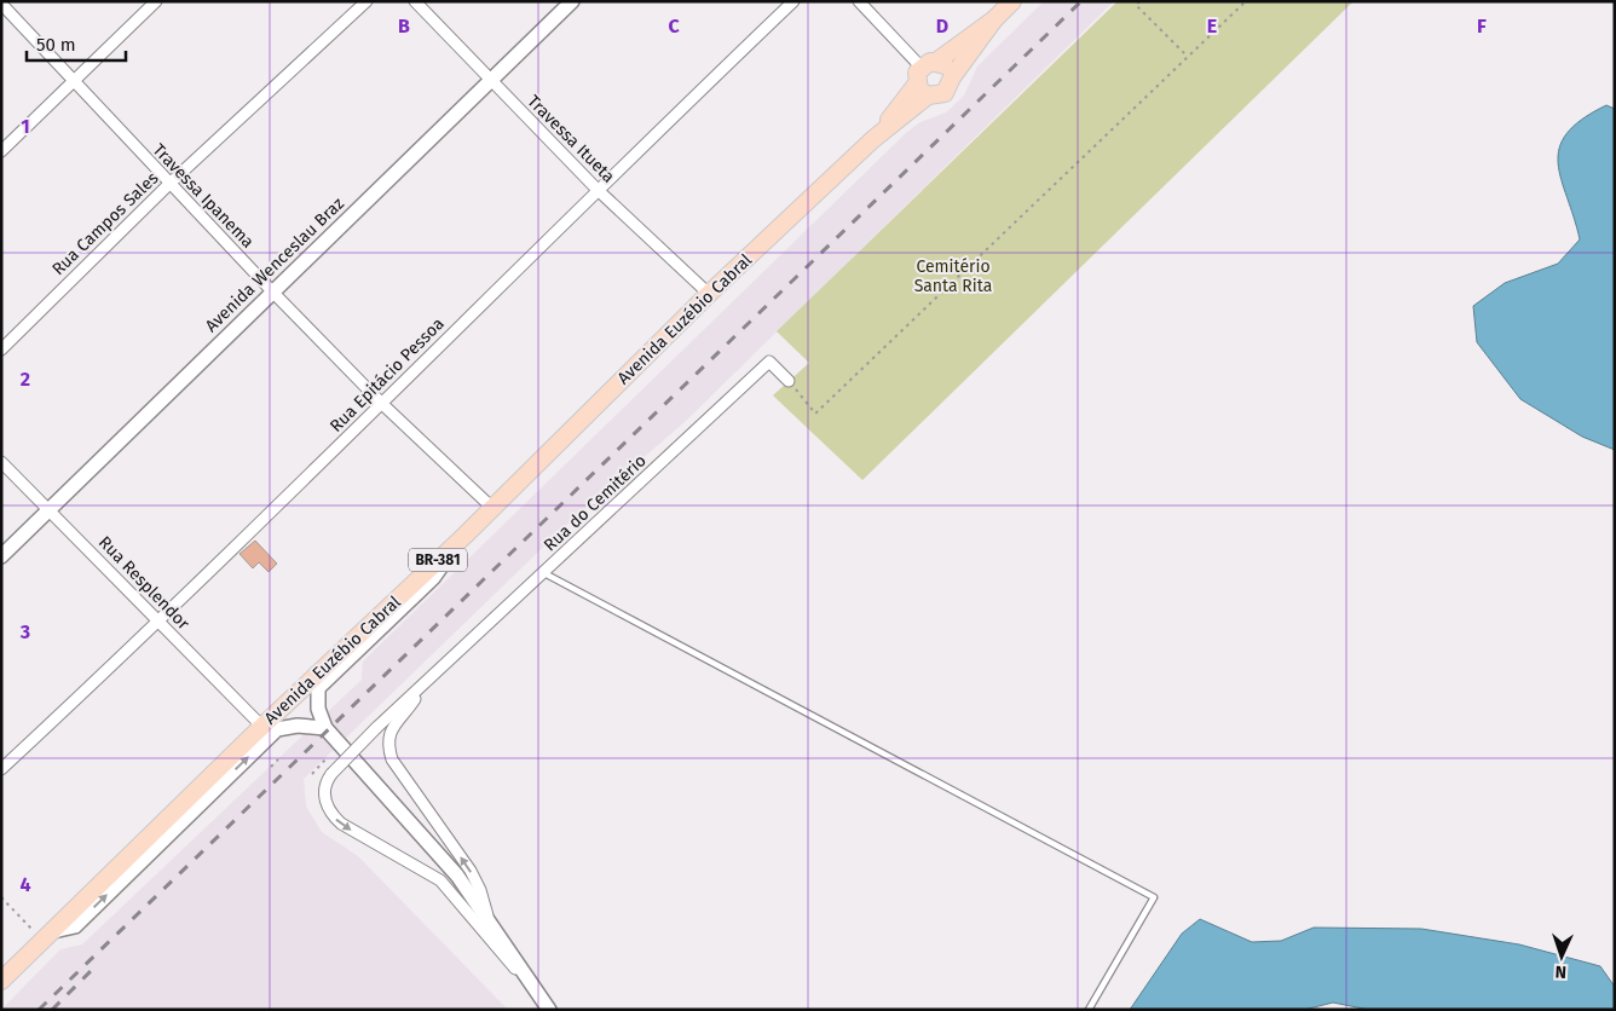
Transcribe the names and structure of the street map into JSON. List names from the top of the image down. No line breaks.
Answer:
{"streets":{"main road":["Avenida Euzébio Cabral","BR-381"],"street":["Travessa Itueta","Travessa Ipanema","Rua Campos Sales","Avenida Wenceslau Braz","Rua Epitácio Pessoa","Rua do Cemitério","Rua Resplendor"]},"crossings":[["Travessa Itueta","Avenida Wenceslau Braz"],["Travessa Itueta","Avenida Euzébio Cabral"],["Travessa Itueta","Rua Epitácio Pessoa"],["Travessa Ipanema","Rua Campos Sales"],["Travessa Ipanema","Avenida Wenceslau Braz"],["Travessa Ipanema","Avenida Euzébio Cabral"],["Travessa Ipanema","Rua Epitácio Pessoa"],["Avenida Wenceslau Braz","Rua Resplendor"],["Avenida Euzébio Cabral","Rua Resplendor"],["Rua Epitácio Pessoa","Rua Resplendor"]],"parks":["Cemitério Santa Rita"],"scale_bar":"50 m","north":"bottom","grid":{"columns":["B","C","D","E","F"],"rows":["1","2","3","4"]}}
